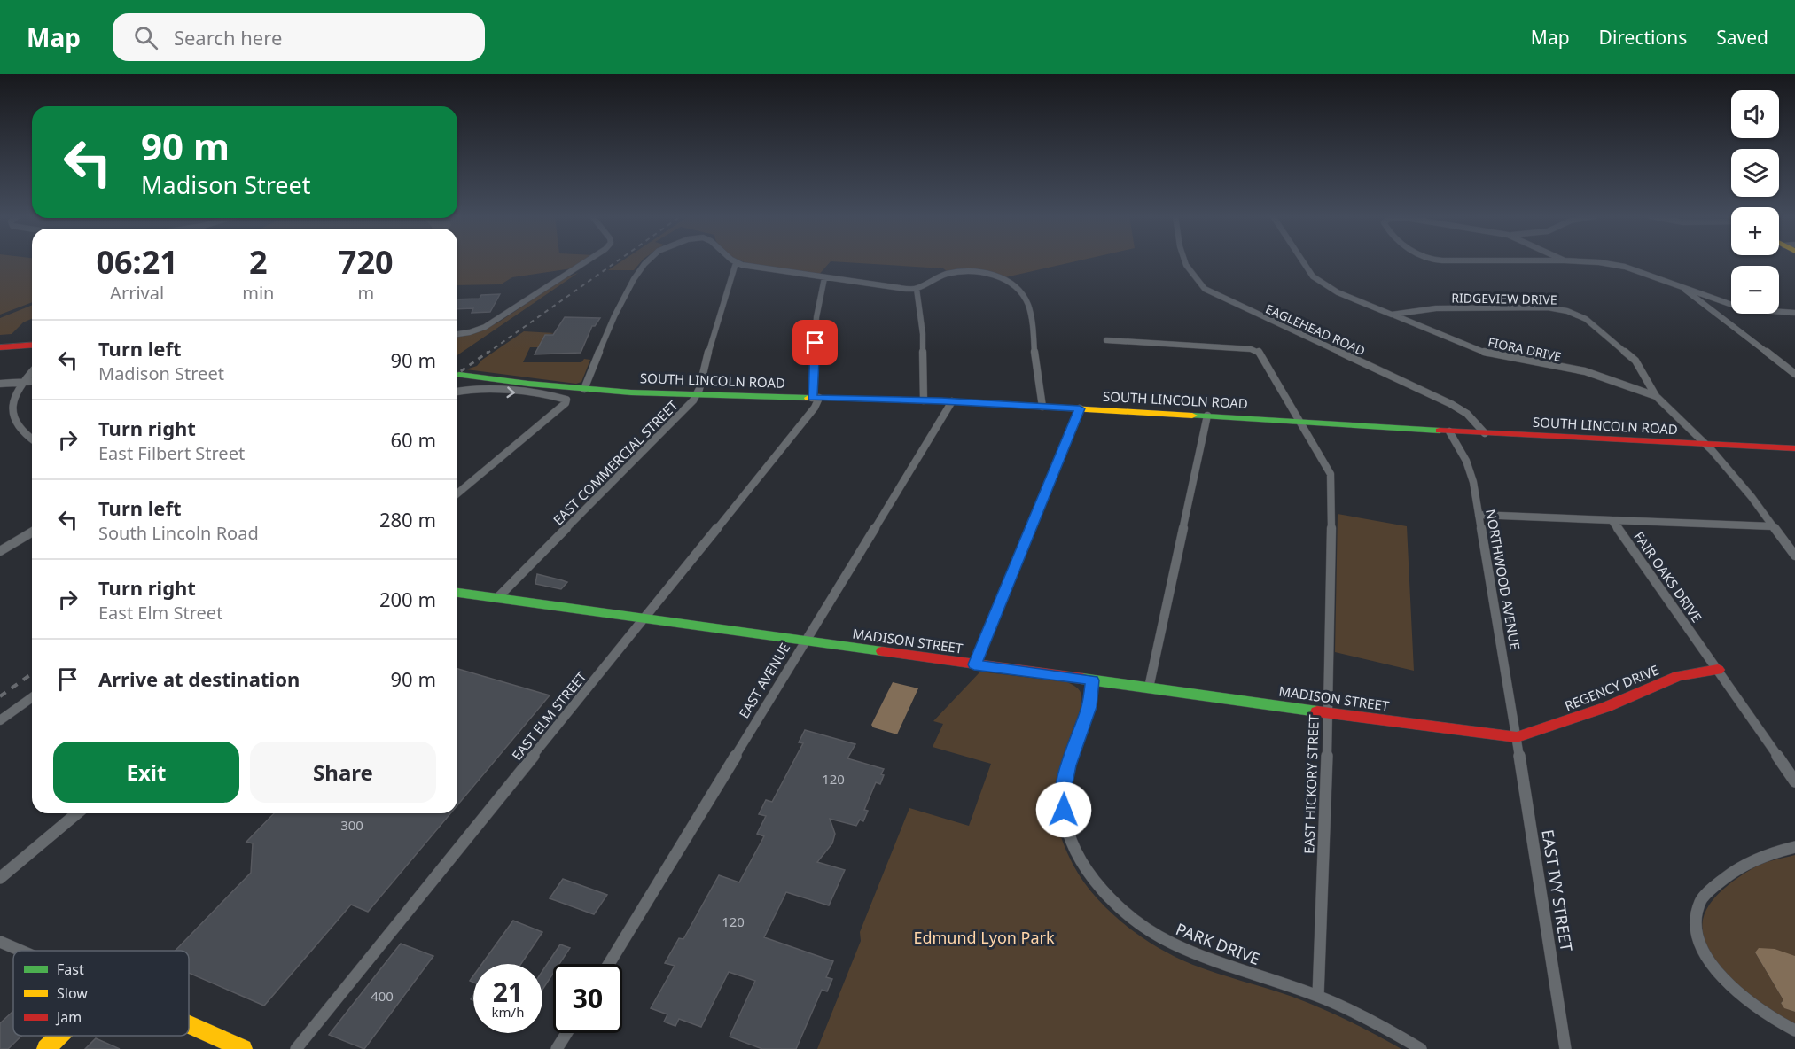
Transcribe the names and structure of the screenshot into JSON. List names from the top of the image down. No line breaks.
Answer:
{"streets":{"street":["RIDGEVIEW DRIVE","EAGLEHEAD ROAD","FIORA DRIVE","SOUTH LINCOLN ROAD","EAST COMMERCIAL STREET","FAIR OAKS DRIVE","NORTHWOOD AVENUE","MADISON STREET","EAST AVENUE","REGENCY DRIVE","EAST ELM STREET","EAST HICKORY STREET","EAST IVY STREET","PARK DRIVE"]},"crossings":[["RIDGEVIEW DRIVE","FIORA DRIVE"],["RIDGEVIEW DRIVE","SOUTH LINCOLN ROAD"],["RIDGEVIEW DRIVE","FAIR OAKS DRIVE"],["EAGLEHEAD ROAD","SOUTH LINCOLN ROAD"],["SOUTH LINCOLN ROAD","EAST COMMERCIAL STREET"],["SOUTH LINCOLN ROAD","NORTHWOOD AVENUE"],["SOUTH LINCOLN ROAD","EAST AVENUE"],["SOUTH LINCOLN ROAD","EAST ELM STREET"],["SOUTH LINCOLN ROAD","EAST HICKORY STREET"],["EAST COMMERCIAL STREET","MADISON STREET"],["FAIR OAKS DRIVE","REGENCY DRIVE"],["NORTHWOOD AVENUE","MADISON STREET"],["NORTHWOOD AVENUE","REGENCY DRIVE"],["NORTHWOOD AVENUE","EAST IVY STREET"],["MADISON STREET","EAST AVENUE"],["MADISON STREET","REGENCY DRIVE"],["MADISON STREET","EAST ELM STREET"],["MADISON STREET","EAST HICKORY STREET"],["MADISON STREET","EAST IVY STREET"],["MADISON STREET","PARK DRIVE"],["REGENCY DRIVE","EAST IVY STREET"],["EAST HICKORY STREET","PARK DRIVE"]],"parks":["Edmund Lyon Park"],"house_numbers":["120","300","120","400"],"legend":["Fast","Slow","Jam"],"page":{"header":"Map","search":"Search here","nav":["Map","Directions","Saved"],"map_buttons":["+","−"],"turn":["90 m","Madison Street"],"eta":["06:21","Arrival","2","min","720","m"],"list":[{"name":"Turn left","note":"Madison Street","value":"90 m"},{"name":"Turn right","note":"East Filbert Street","value":"60 m"},{"name":"Turn left","note":"South Lincoln Road","value":"280 m"},{"name":"Turn right","note":"East Elm Street","value":"200 m"},{"name":"Arrive at destination","value":"90 m"}],"buttons":["Exit","Share"],"speed":"21 km/h","limit":"30"}}
